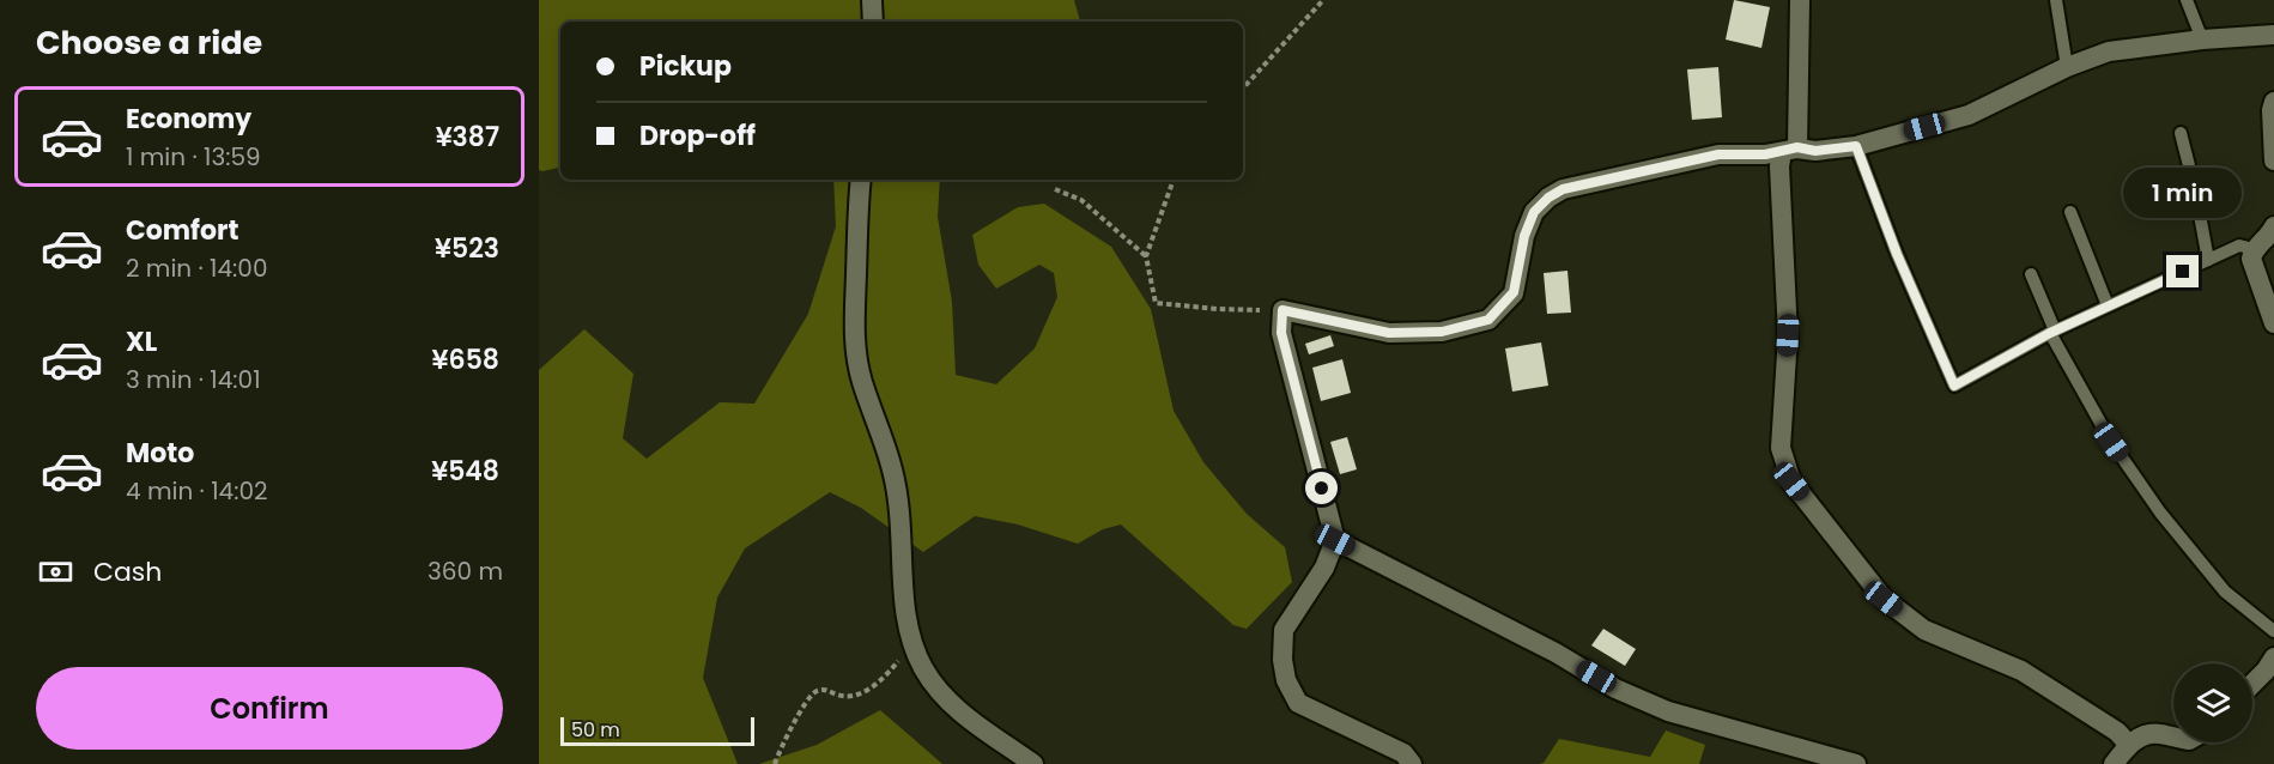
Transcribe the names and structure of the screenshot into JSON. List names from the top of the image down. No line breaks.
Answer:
{"scale_bar":"50 m","page":{"heading":"Choose a ride","banner":["Pickup","Drop-off"],"list":[{"name":"Economy","note":"1 min · 13:59","value":"¥387"},{"name":"Comfort","note":"2 min · 14:00","value":"¥523"},{"name":"XL","note":"3 min · 14:01","value":"¥658"},{"name":"Moto","note":"4 min · 14:02","value":"¥548"}],"bubble":"1 min","pay":["Cash","360 m"],"buttons":"Confirm","scale":"50 m"}}
